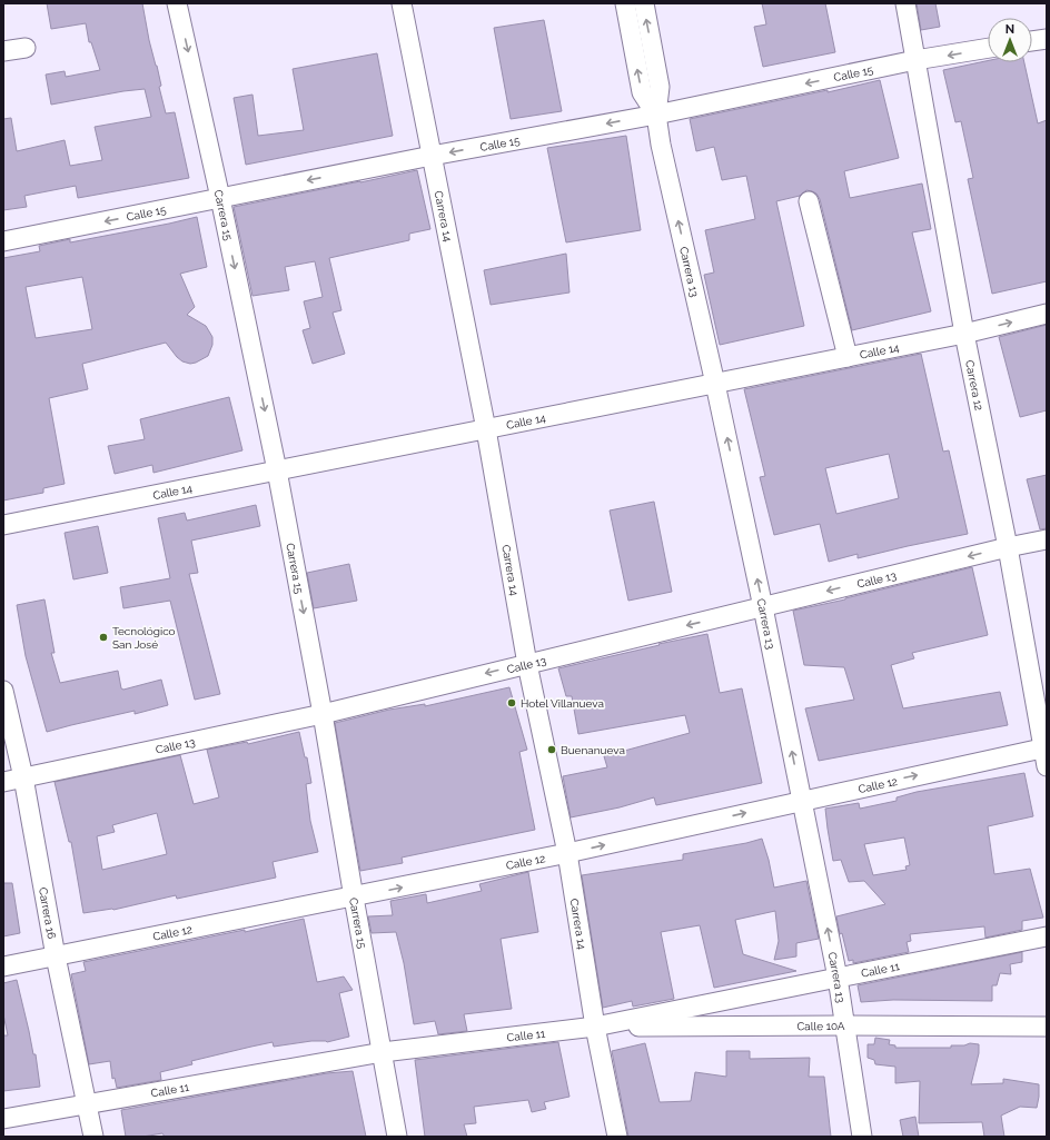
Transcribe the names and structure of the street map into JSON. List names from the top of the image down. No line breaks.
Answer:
{"streets":{"street":["Calle 15","Carrera 15","Carrera 14","Carrera 13","Calle 14","Carrera 12","Calle 13","Calle 12","Carrera 16","Calle 11","Calle 10A"]},"crossings":[["Calle 15","Carrera 15"],["Calle 15","Carrera 14"],["Calle 15","Carrera 13"],["Calle 15","Carrera 12"],["Carrera 15","Calle 14"],["Carrera 15","Calle 13"],["Carrera 15","Calle 12"],["Carrera 15","Calle 11"],["Carrera 14","Calle 14"],["Carrera 14","Calle 13"],["Carrera 14","Calle 12"],["Carrera 14","Calle 11"],["Carrera 14","Calle 10A"],["Carrera 13","Calle 14"],["Carrera 13","Calle 13"],["Carrera 13","Calle 12"],["Carrera 13","Calle 11"],["Carrera 13","Calle 10A"],["Calle 14","Carrera 12"],["Carrera 12","Calle 13"],["Carrera 12","Calle 12"],["Calle 13","Carrera 16"],["Calle 12","Carrera 16"],["Carrera 16","Calle 11"],["Calle 11","Calle 10A"]],"one_way":["Calle 15","Carrera 15","Carrera 13","Calle 13","Calle 12"],"places":["Tecnológico San José","Hotel Villanueva","Buenanueva"],"north":"top"}
